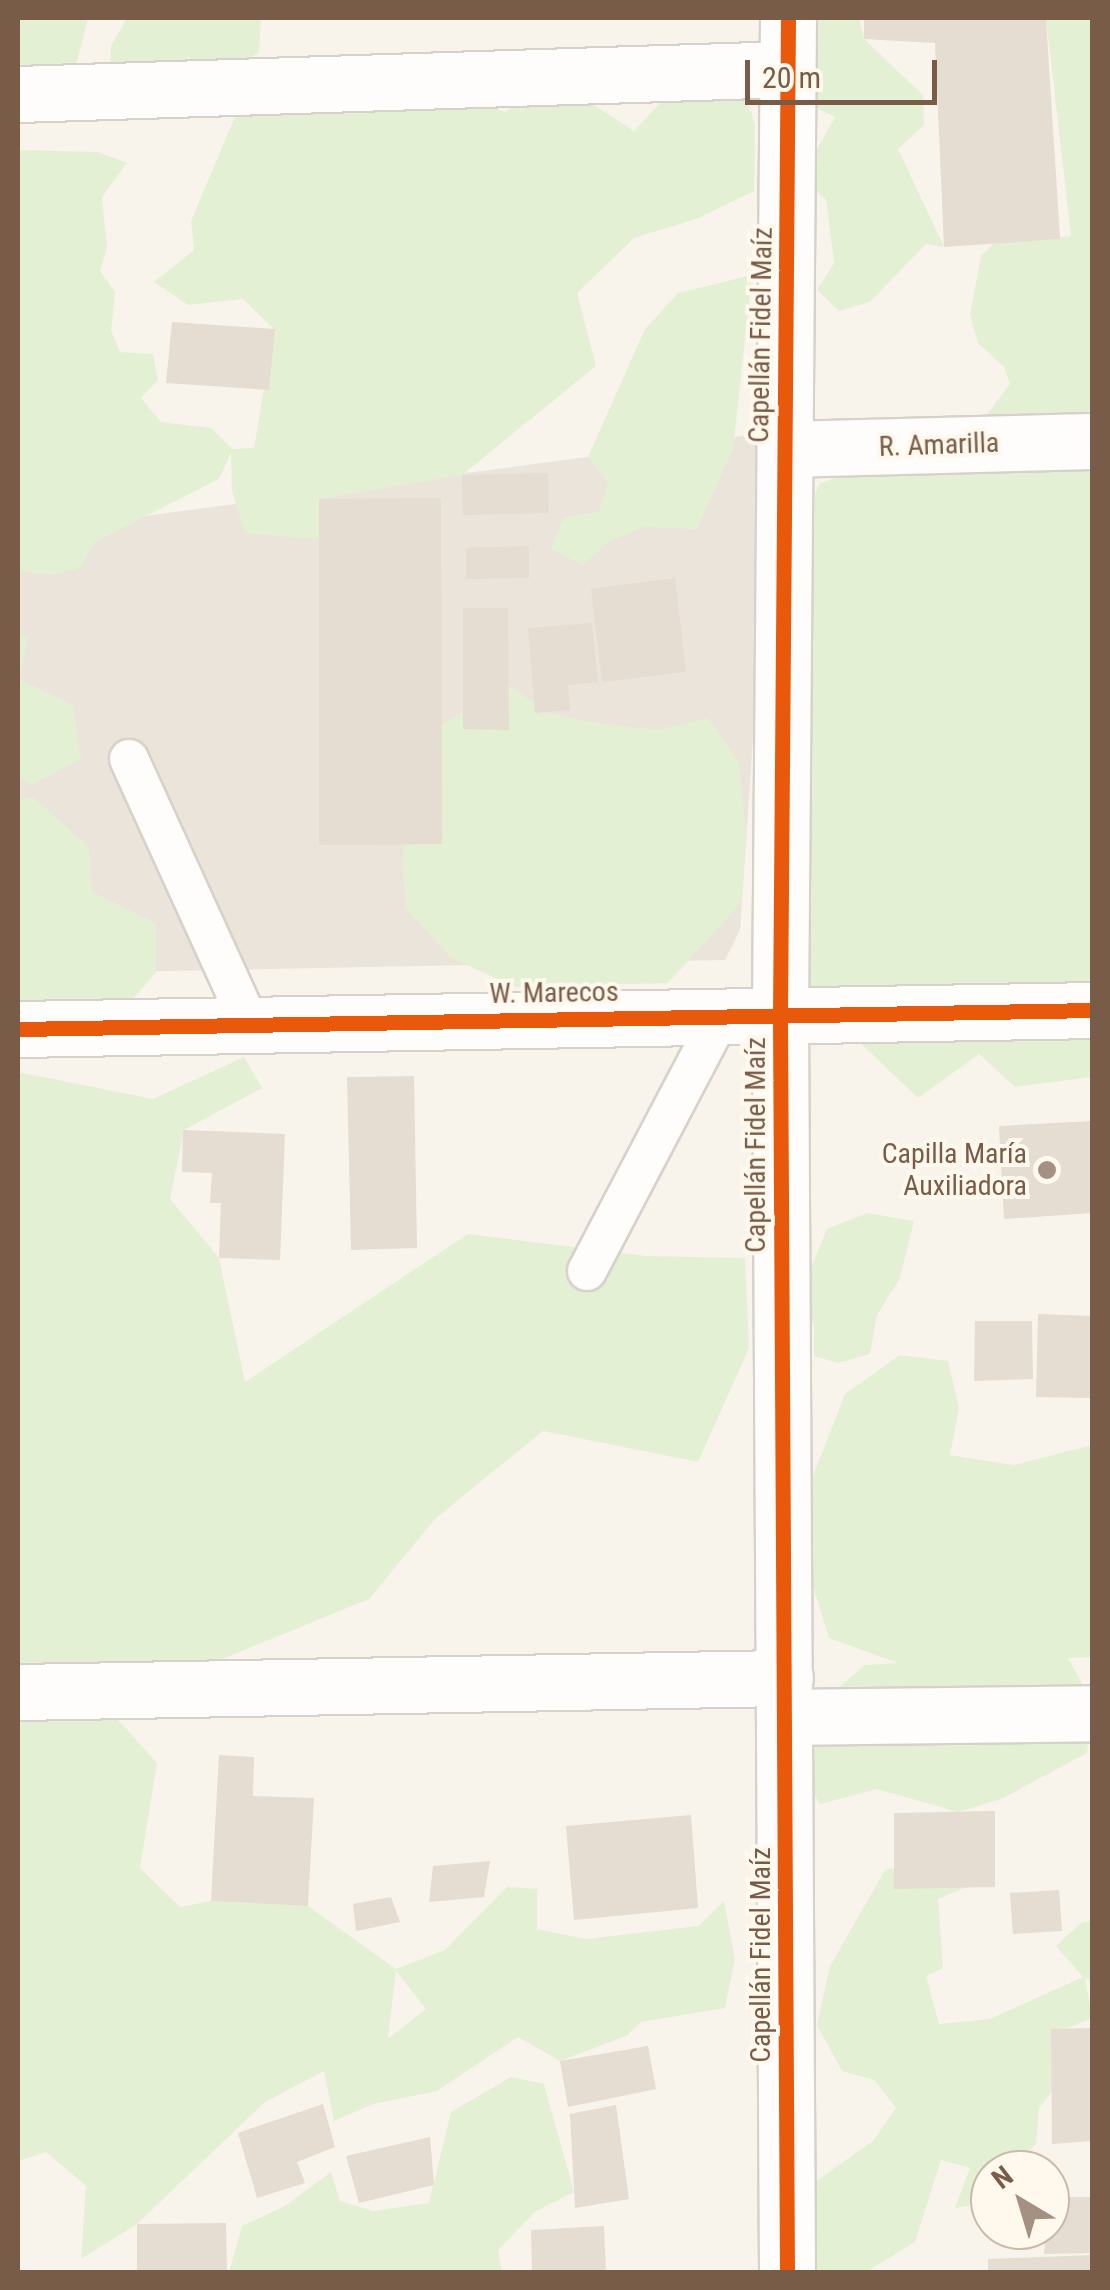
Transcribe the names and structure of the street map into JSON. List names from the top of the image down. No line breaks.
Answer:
{"streets":{"street":["Capellán Fidel Maíz","R. Amarilla","W. Marecos"]},"crossings":[["Capellán Fidel Maíz","R. Amarilla"],["Capellán Fidel Maíz","W. Marecos"]],"places":["Capilla María Auxiliadora"],"scale_bar":"20 m","north":"top left"}
